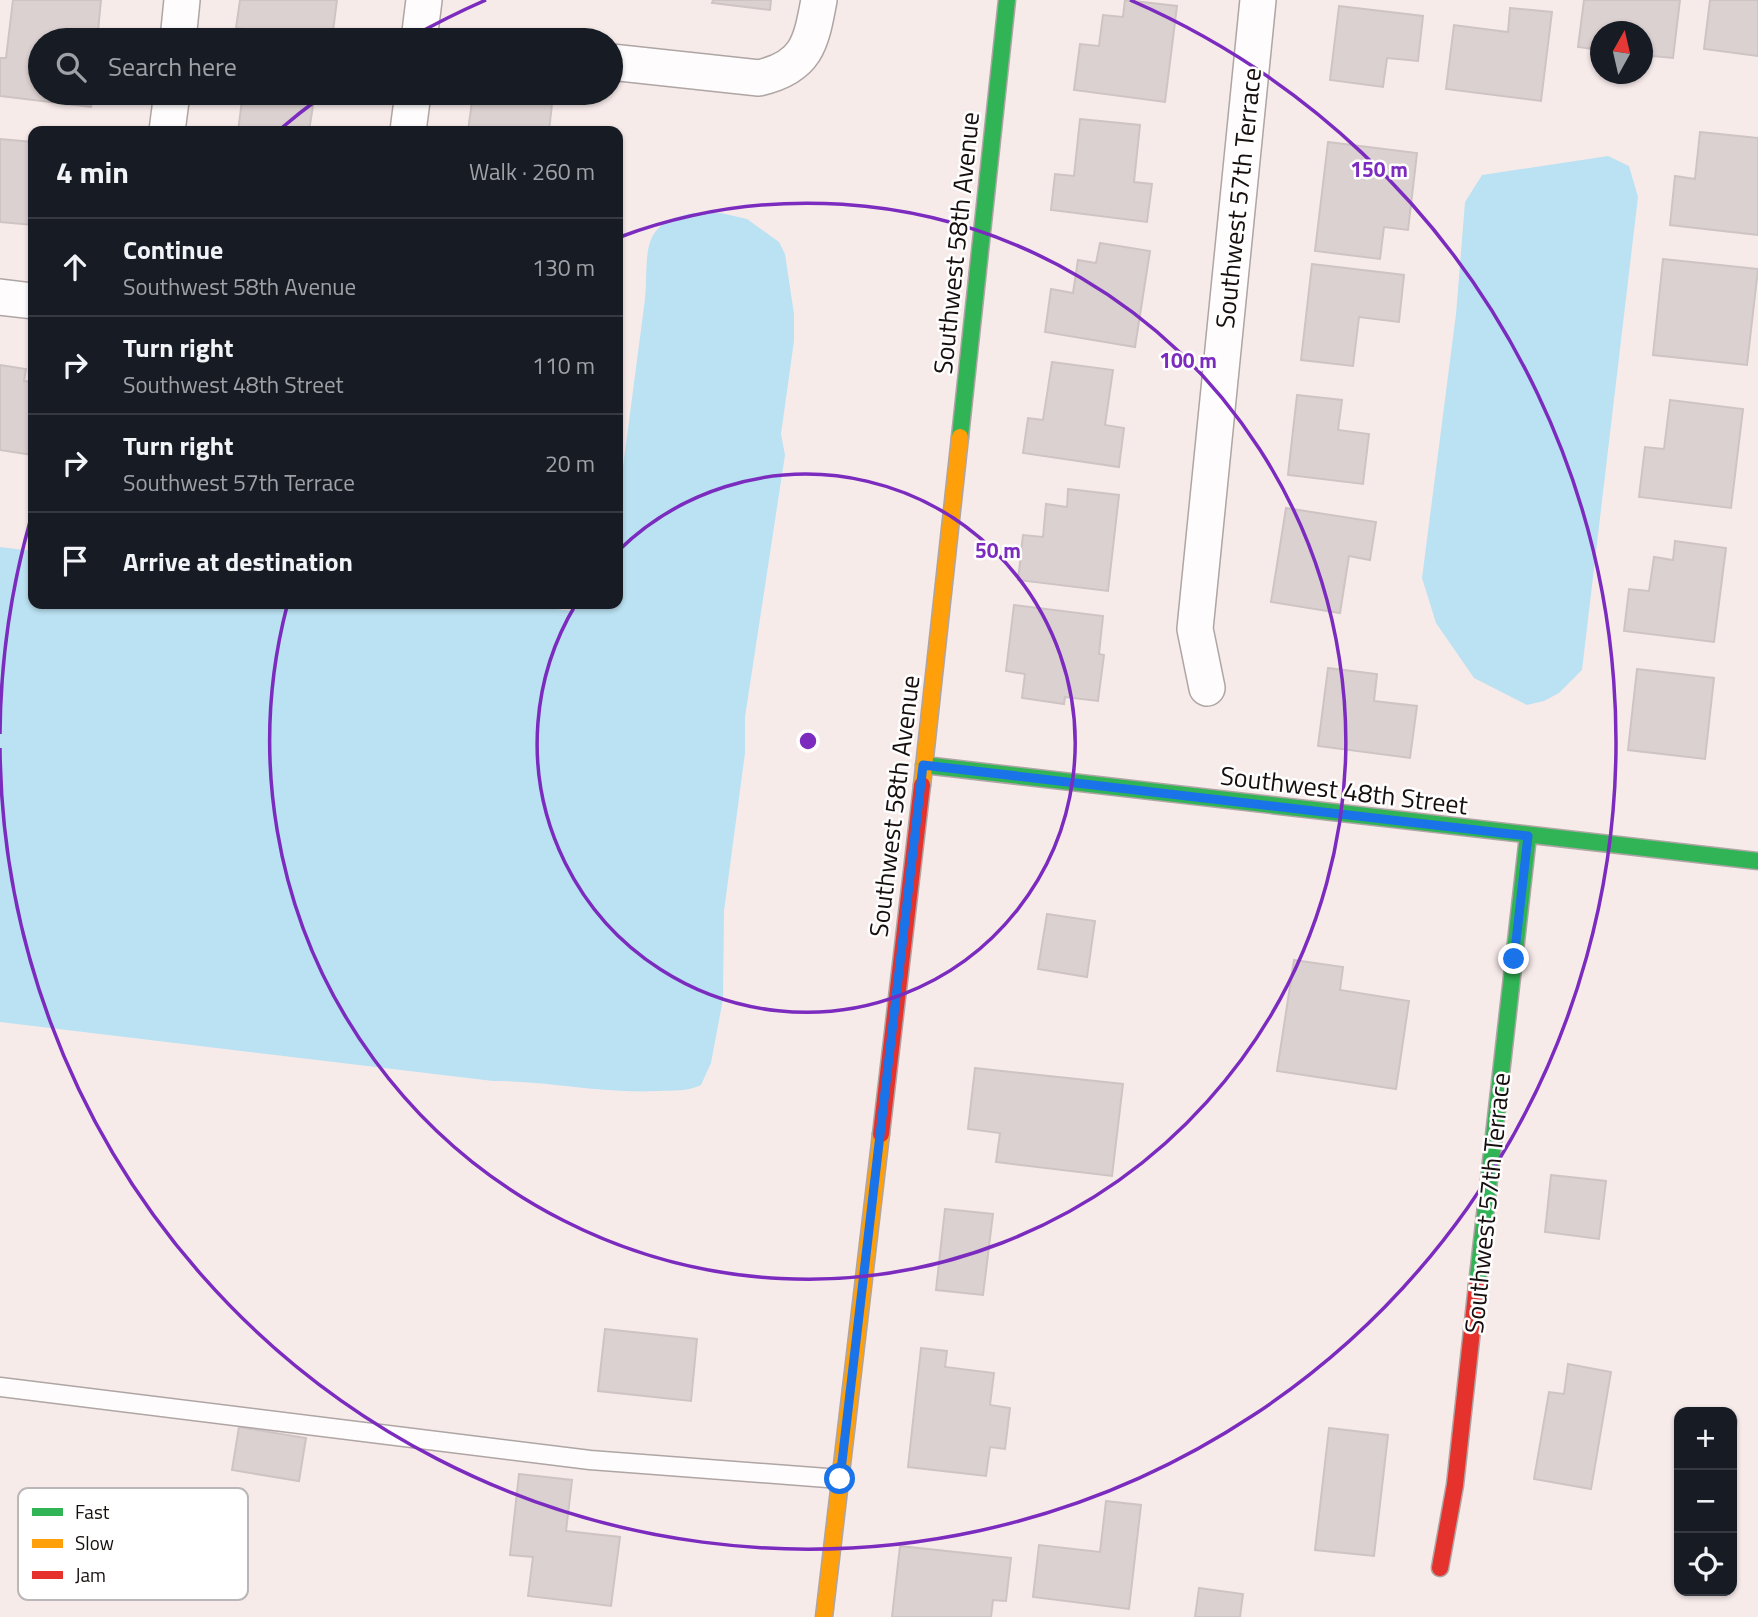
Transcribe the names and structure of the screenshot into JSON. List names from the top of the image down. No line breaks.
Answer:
{"streets":{"street":["Southwest 57th Terrace","Southwest 58th Avenue","Southwest 48th Street"]},"crossings":[["Southwest 57th Terrace","Southwest 48th Street"],["Southwest 58th Avenue","Southwest 48th Street"]],"legend":["Fast","Slow","Jam"],"north":"top","page":{"search":"Search here","heading":["4 min","Walk · 260 m"],"list":[["Continue","Southwest 58th Avenue","130 m"],["Turn right","Southwest 48th Street","110 m"],["Turn right","Southwest 57th Terrace","20 m"],"Arrive at destination"],"map_buttons":["+","−"]},"rings":["150 m","100 m","50 m"]}
